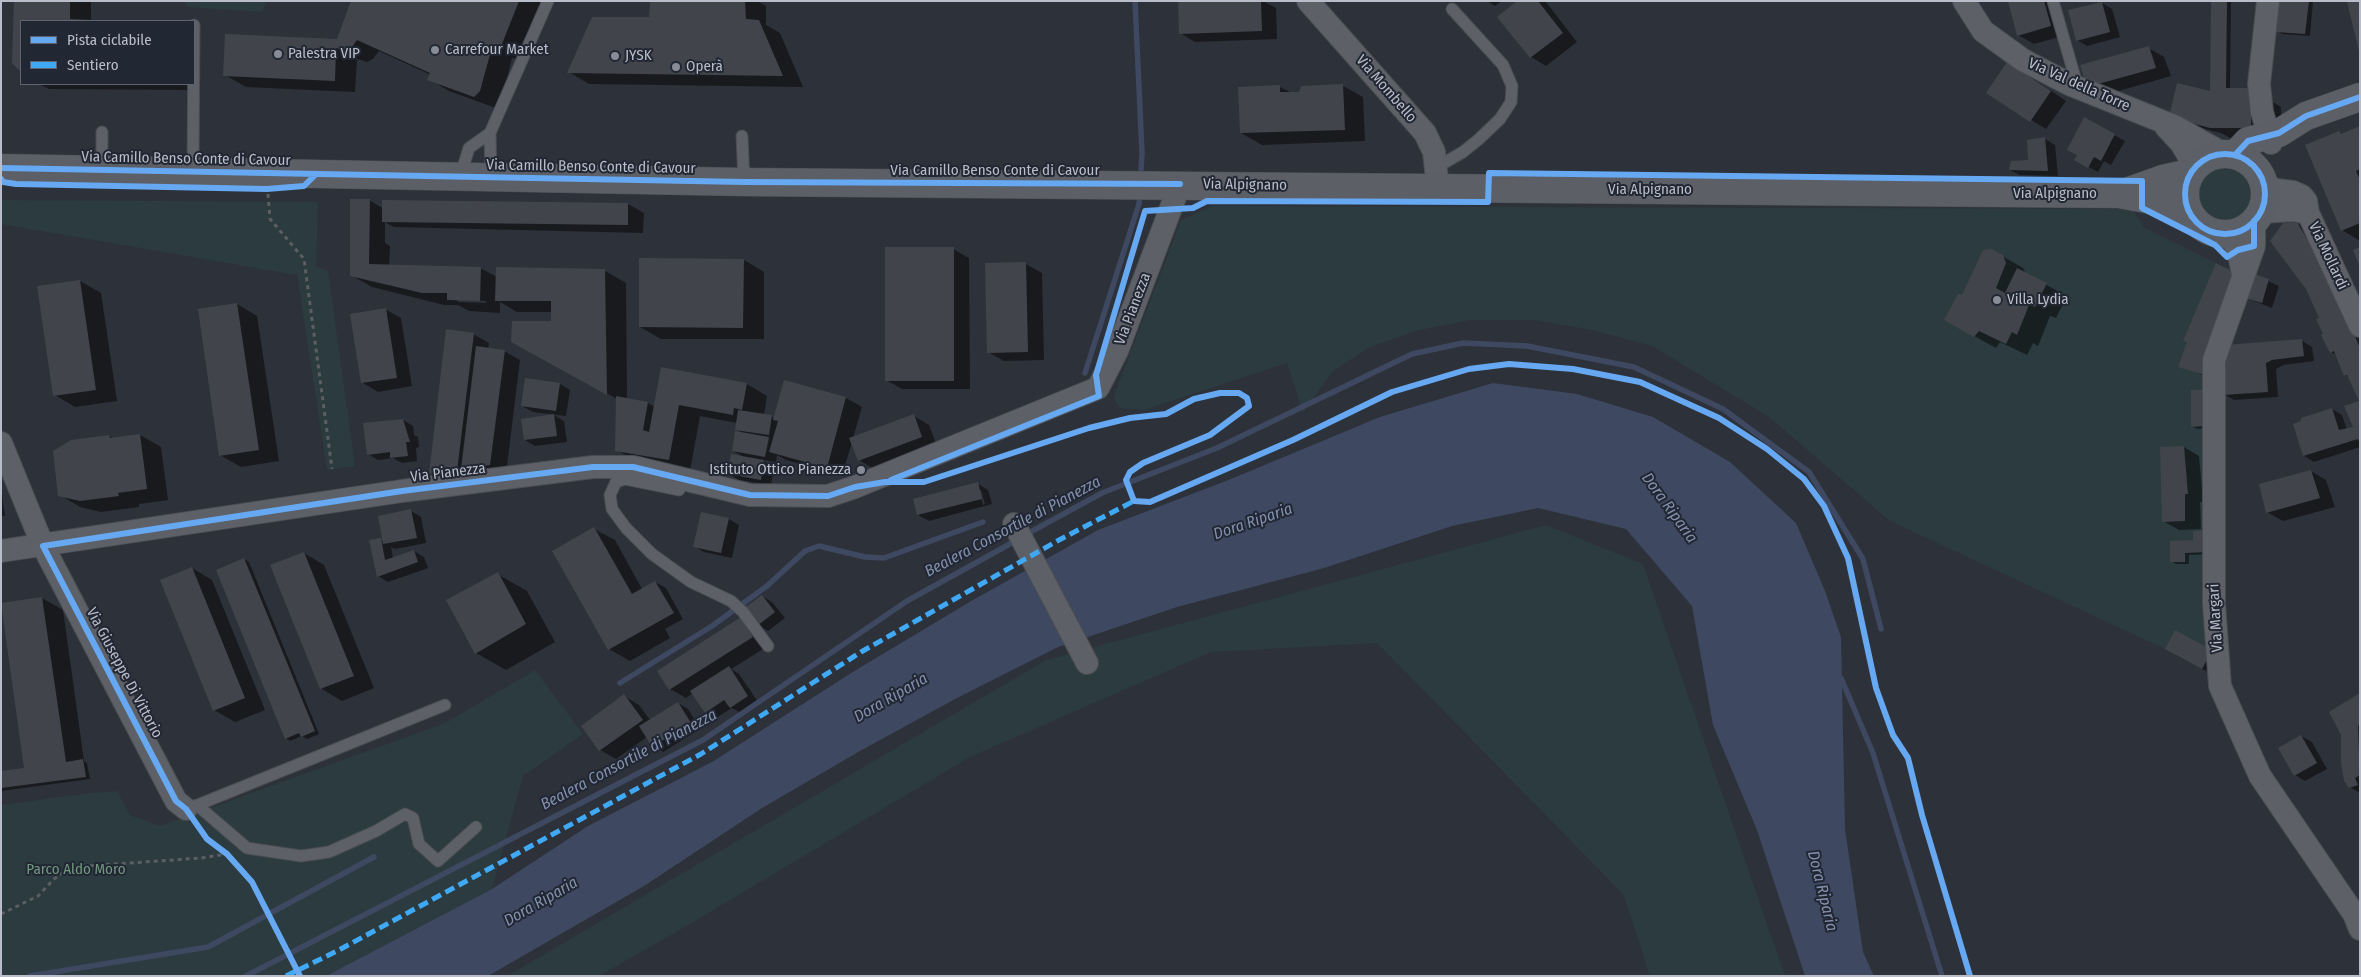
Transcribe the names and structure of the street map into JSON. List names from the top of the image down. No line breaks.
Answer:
{"streets":{"street":["Via Val della Torre","Via Mombello","Via Camillo Benso Conte di Cavour","Via Alpignano","Via Mollardi","Via Pianezza","Via Margari","Via Giuseppe Di Vittorio"]},"crossings":[["Via Val della Torre","Via Alpignano"],["Via Val della Torre","Via Mollardi"],["Via Val della Torre","Via Margari"],["Via Mombello","Via Alpignano"],["Via Camillo Benso Conte di Cavour","Via Alpignano"],["Via Camillo Benso Conte di Cavour","Via Pianezza"],["Via Alpignano","Via Mollardi"],["Via Alpignano","Via Pianezza"],["Via Alpignano","Via Margari"],["Via Mollardi","Via Margari"],["Via Pianezza","Via Giuseppe Di Vittorio"]],"water":["Dora Riparia","Bealera Consortile di Pianezza"],"parks":["Parco Aldo Moro"],"places":["Carrefour Market","Palestra VIP","JYSK","Operà","Villa Lydia","Istituto Ottico Pianezza"],"legend":["Pista ciclabile","Sentiero"]}
